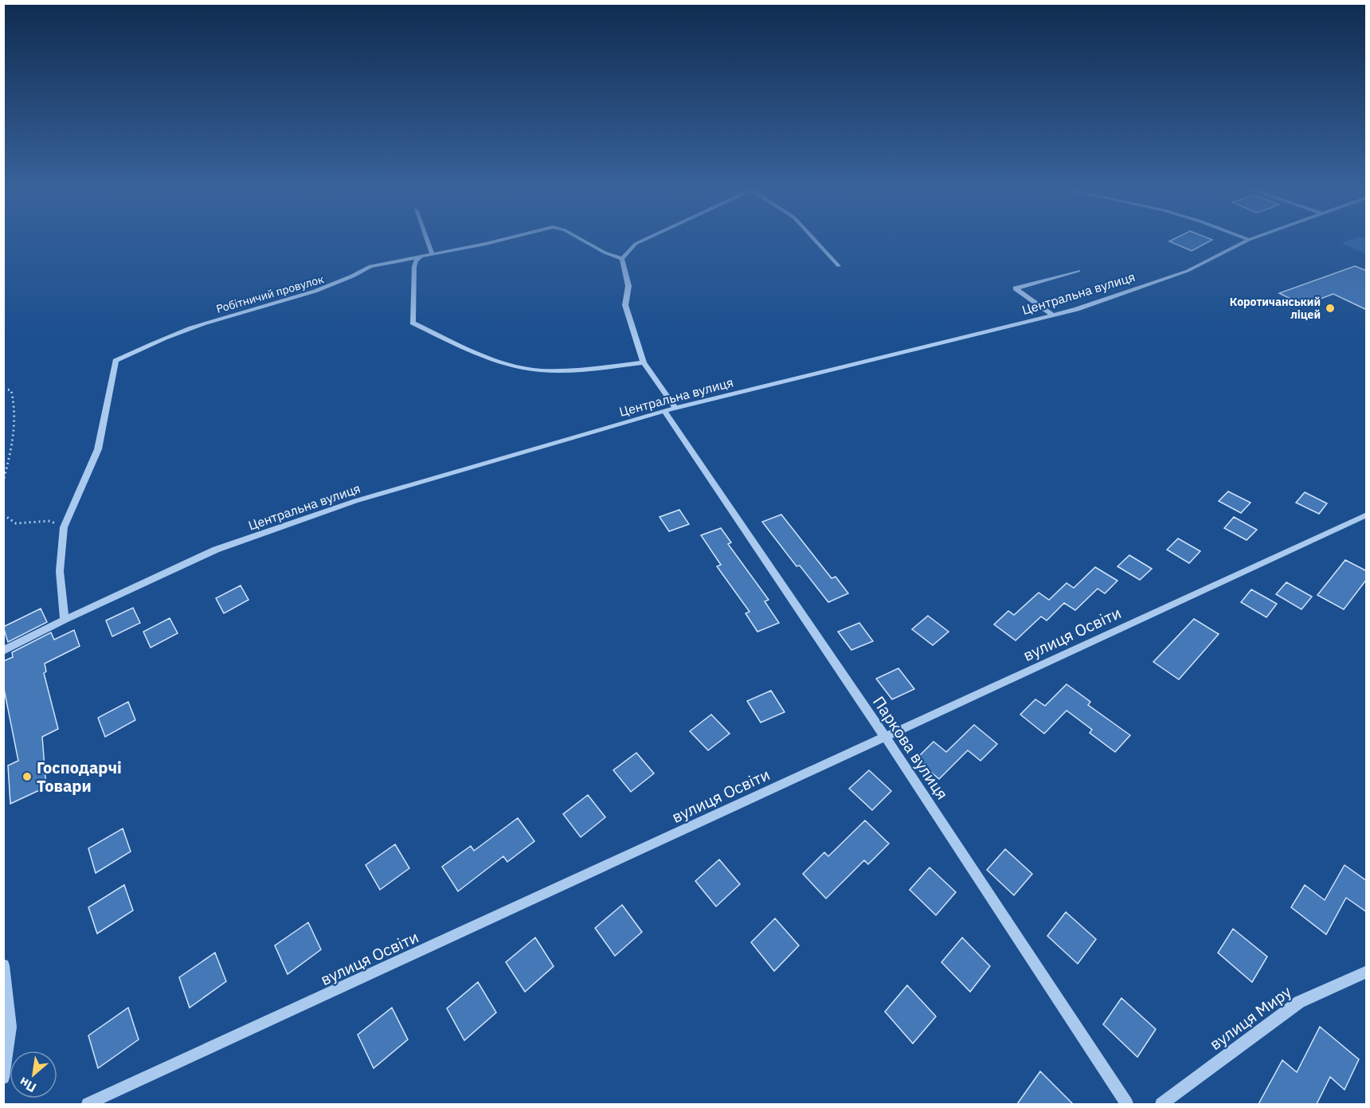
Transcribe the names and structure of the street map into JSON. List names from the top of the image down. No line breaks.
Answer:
{"streets":{"street":["Центральна вулиця","Робітничий провулок","вулиця Освіти","Паркова вулиця","вулиця Миру"]},"crossings":[["Центральна вулиця","Паркова вулиця"],["вулиця Освіти","Паркова вулиця"]],"places":["Коротичанський ліцей","Господарчі Товари"],"north":"bottom left"}
